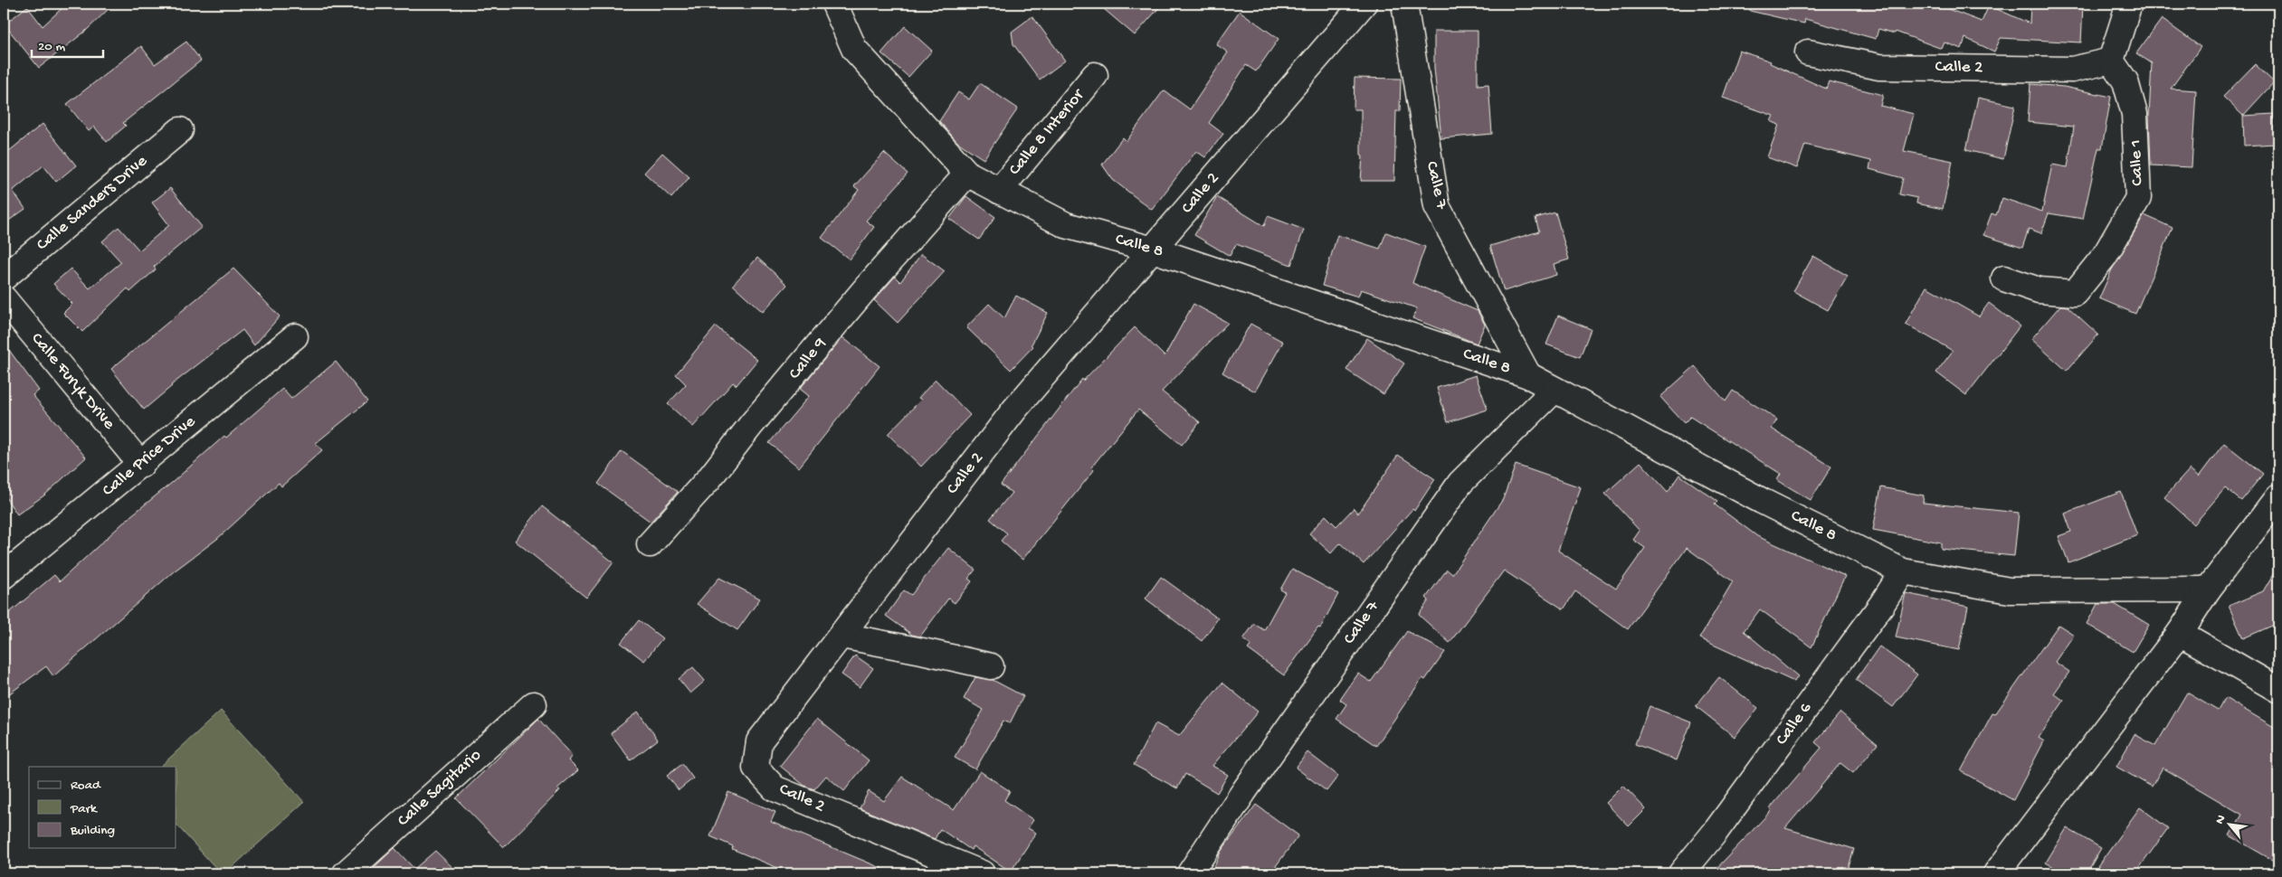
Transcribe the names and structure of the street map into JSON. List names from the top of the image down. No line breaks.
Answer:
{"streets":{"street":["Calle 2","Calle 8 Interior","Calle 1","Calle 7","Calle Sanders Drive","Calle 8","Calle 9","Calle Furyk Drive","Calle Price Drive","Calle 6","Calle Sagitario"]},"crossings":[["Calle 2","Calle 1"],["Calle 2","Calle 8"],["Calle 8 Interior","Calle 8"],["Calle 7","Calle 8"],["Calle 8","Calle 9"],["Calle 8","Calle 6"],["Calle Furyk Drive","Calle Price Drive"]],"legend":["Road","Park","Building"],"scale_bar":"20 m","north":"top left"}
